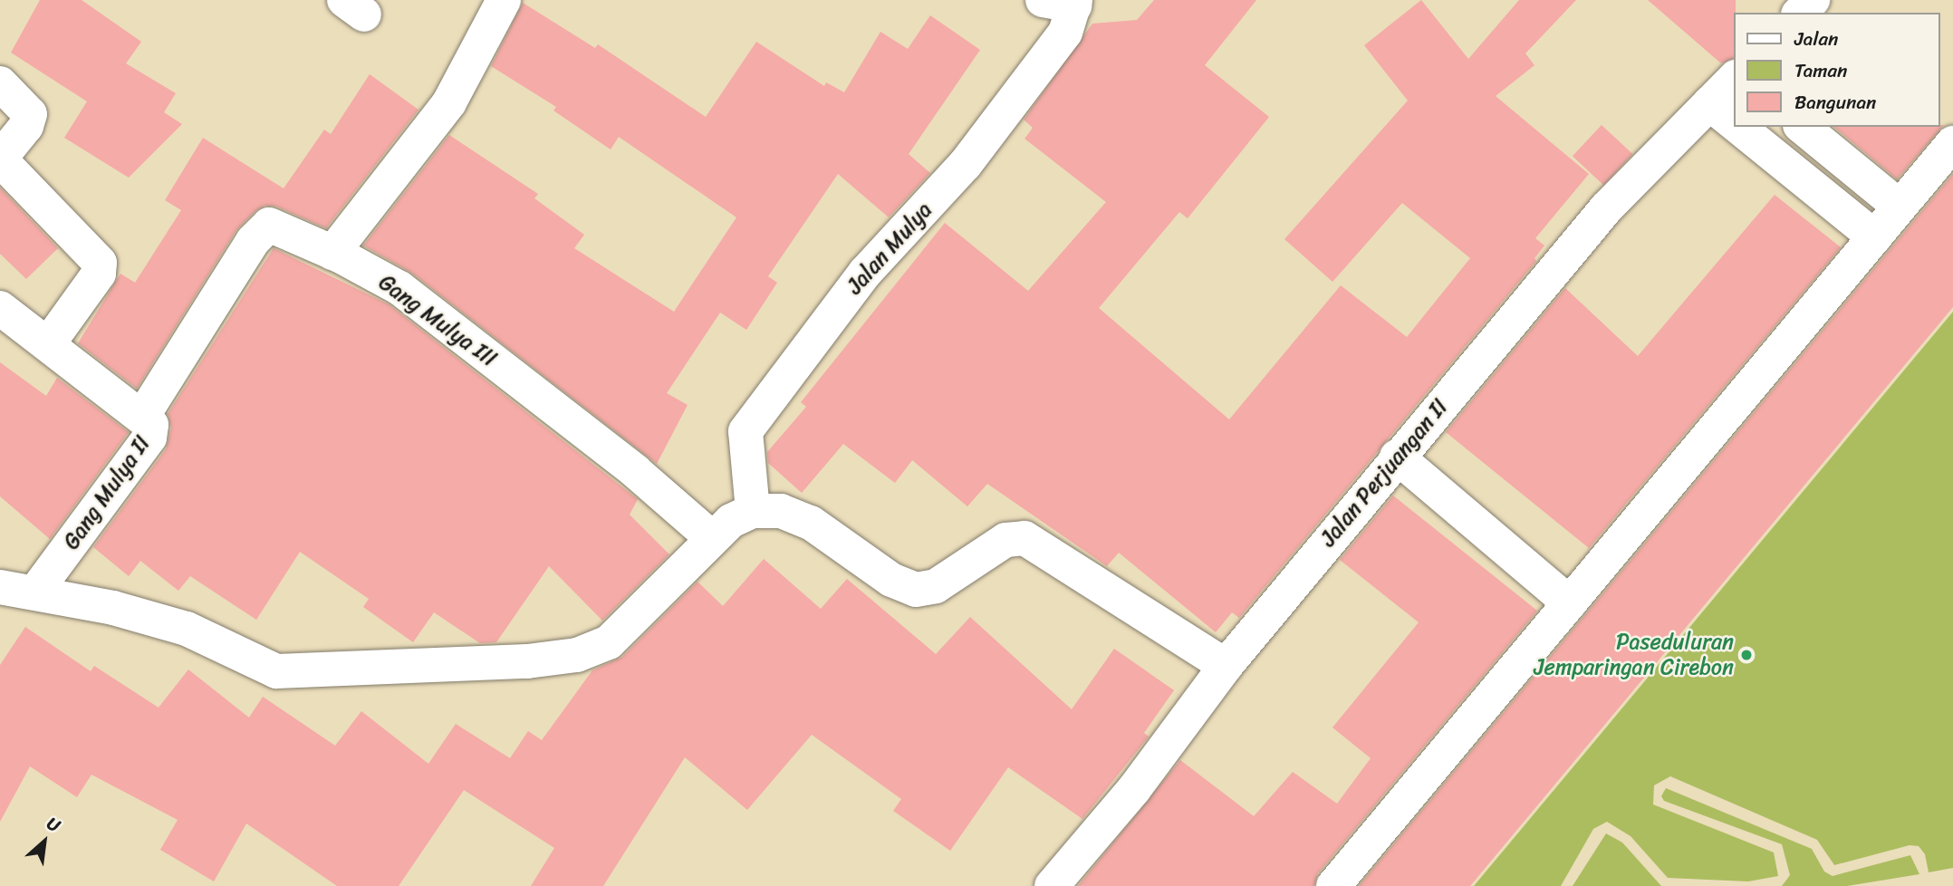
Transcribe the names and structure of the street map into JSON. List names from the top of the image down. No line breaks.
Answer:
{"streets":{"street":["Jalan Mulya","Gang Mulya III","Jalan Perjuangan II","Gang Mulya II"]},"crossings":[["Gang Mulya III","Gang Mulya II"]],"places":["Paseduluran Jemparingan Cirebon"],"legend":["Jalan","Taman","Bangunan"],"north":"top right"}
